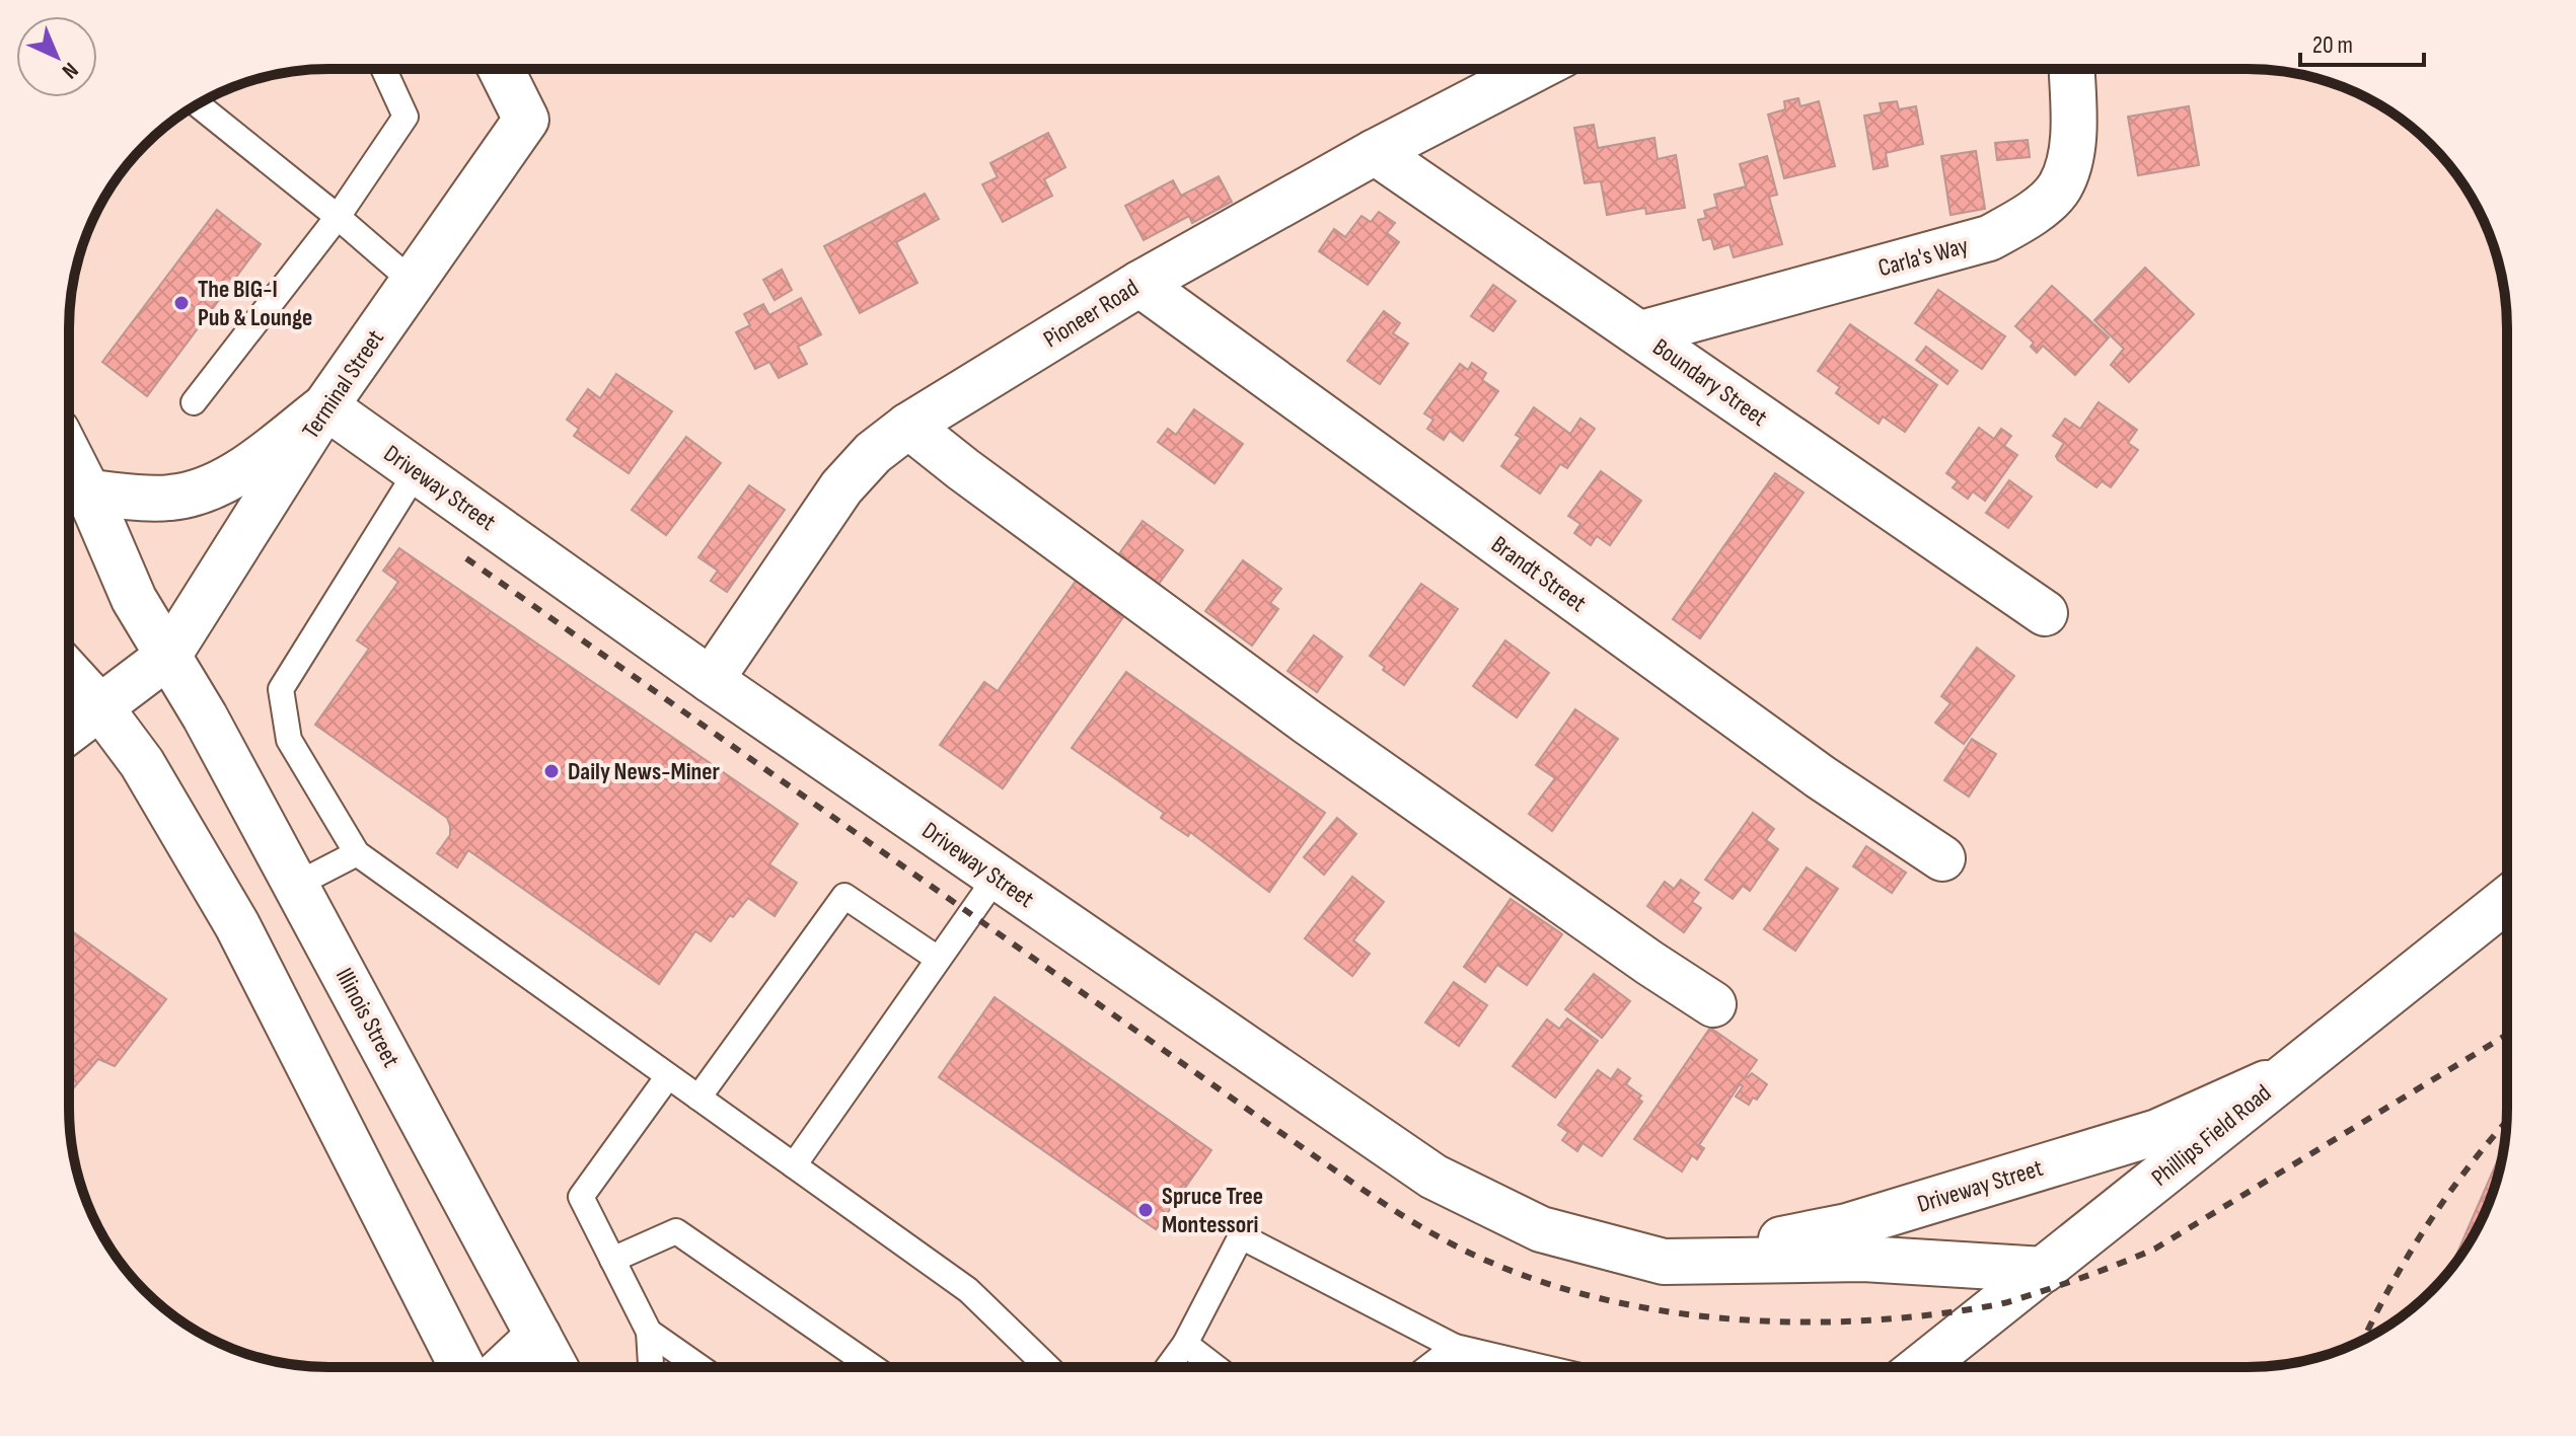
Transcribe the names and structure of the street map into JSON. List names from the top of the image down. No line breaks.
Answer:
{"streets":{"street":["Carla's Way","Pioneer Road","Boundary Street","Terminal Street","Driveway Street","Brandt Street","Illinois Street","Phillips Field Road"]},"crossings":[["Carla's Way","Boundary Street"],["Pioneer Road","Boundary Street"],["Pioneer Road","Driveway Street"],["Pioneer Road","Brandt Street"],["Terminal Street","Driveway Street"],["Terminal Street","Illinois Street"],["Driveway Street","Phillips Field Road"]],"places":["The BIG-I Pub & Lounge","Daily News-Miner","Spruce Tree Montessori"],"scale_bar":"20 m","north":"bottom right"}
